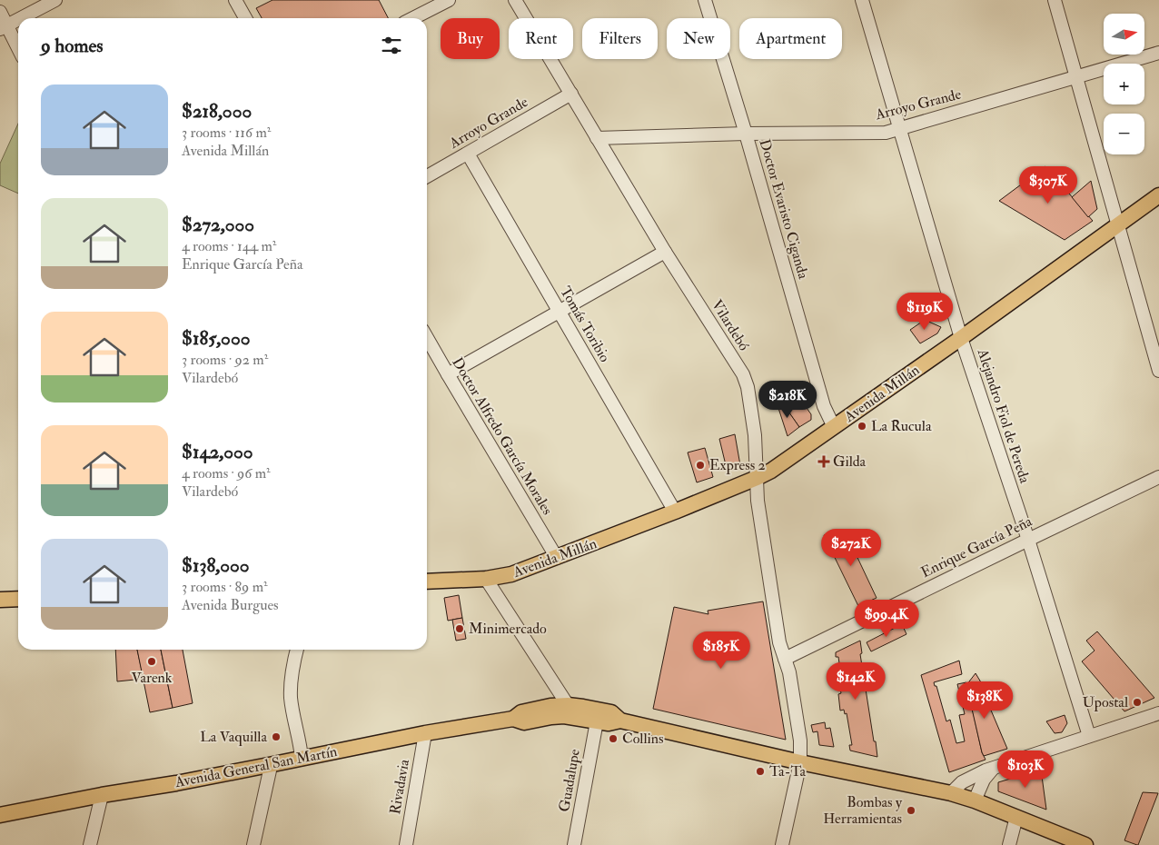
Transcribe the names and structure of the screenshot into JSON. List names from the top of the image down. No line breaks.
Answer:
{"streets":{"main road":["Avenida Millán","Avenida General San Martín"],"street":["Arroyo Grande","Doctor Evaristo Ciganda","Tomás Toribio","Vilardebó","Alejandro Fiol de Pereda","Doctor Alfredo García Morales","Enrique García Peña","Guadalupe","Rivadavia"]},"crossings":[["Arroyo Grande","Doctor Evaristo Ciganda"],["Arroyo Grande","Tomás Toribio"],["Arroyo Grande","Vilardebó"],["Arroyo Grande","Alejandro Fiol de Pereda"],["Doctor Evaristo Ciganda","Avenida Millán"],["Tomás Toribio","Avenida Millán"],["Vilardebó","Avenida Millán"],["Vilardebó","Enrique García Peña"],["Vilardebó","Avenida General San Martín"],["Avenida Millán","Alejandro Fiol de Pereda"],["Avenida Millán","Doctor Alfredo García Morales"],["Alejandro Fiol de Pereda","Enrique García Peña"],["Avenida General San Martín","Guadalupe"],["Avenida General San Martín","Rivadavia"]],"places":{"other":["La Rucula","Express 2","Minimercado","Varenk","Upostal","La Vaquilla","Collins","Ta-Ta","Bombas y Herramientas"],"health":["Gilda"]},"north":"right","page":{"map_buttons":["+","−"],"chip":["Buy","Rent","Filters","New","Apartment"],"heading":"9 homes","list":[{"name":"$218,000","note":"3 rooms · 116 m² · Avenida Millán"},{"name":"$272,000","note":"4 rooms · 144 m² · Enrique García Peña"},{"name":"$185,000","note":"3 rooms · 92 m² · Vilardebó"},{"name":"$142,000","note":"4 rooms · 96 m² · Vilardebó"},{"name":"$138,000","note":"3 rooms · 89 m² · Avenida Burgues"}],"price":["$307K","$119K","$218K","$272K","$99.4K","$185K","$142K","$138K","$103K"]}}
